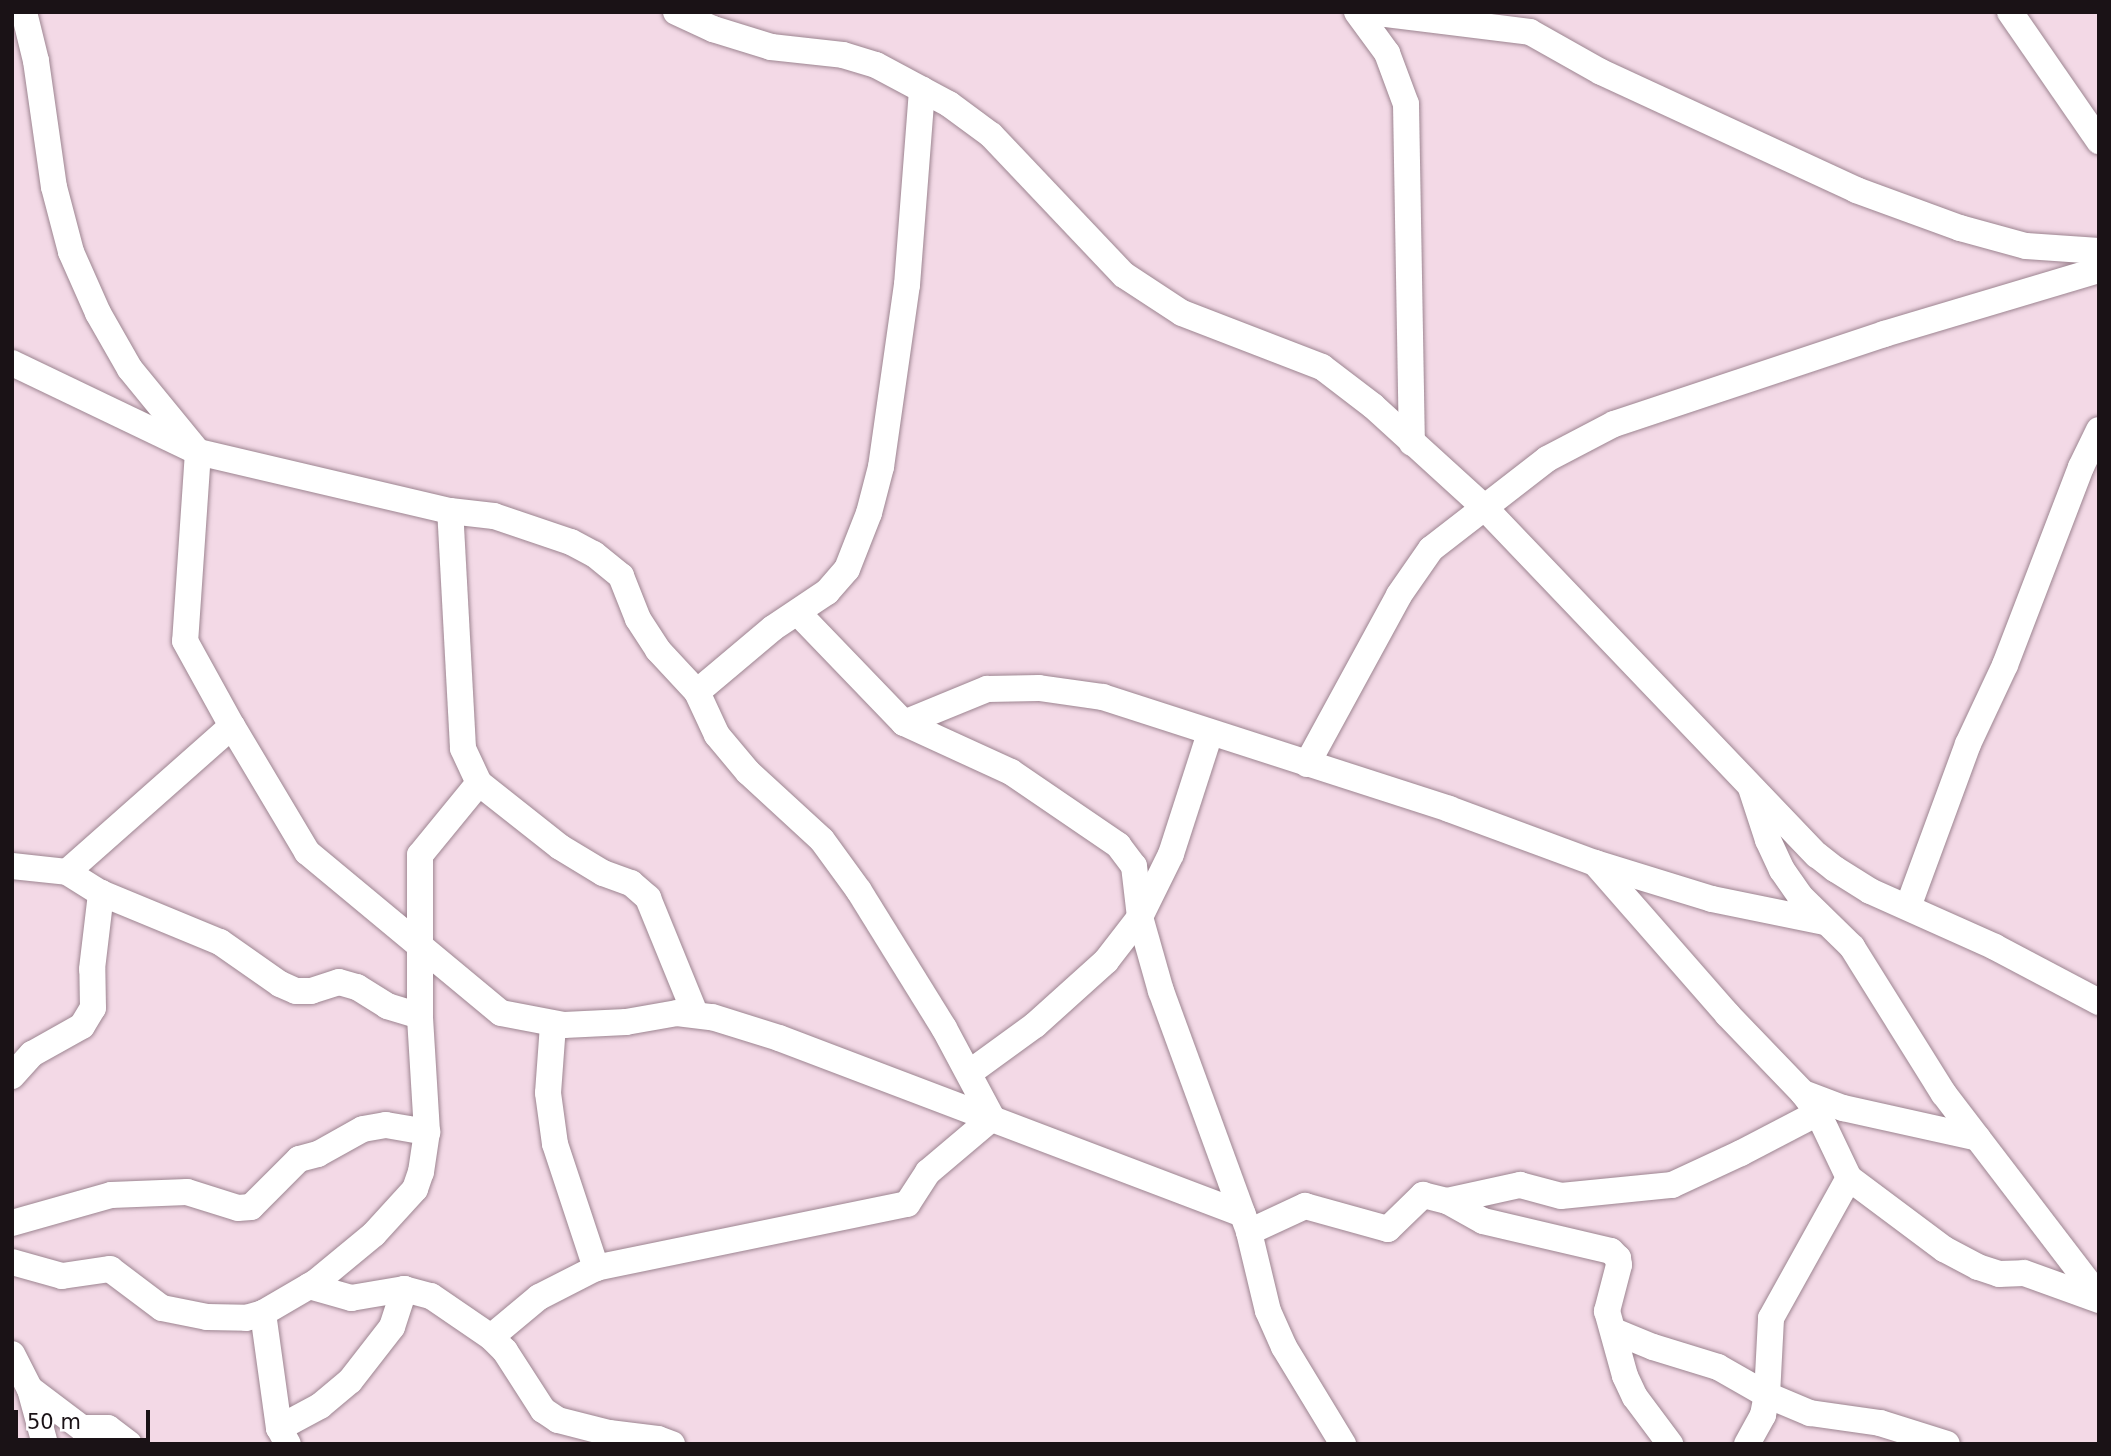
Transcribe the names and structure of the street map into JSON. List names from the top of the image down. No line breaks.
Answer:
{"scale_bar":"50 m"}
